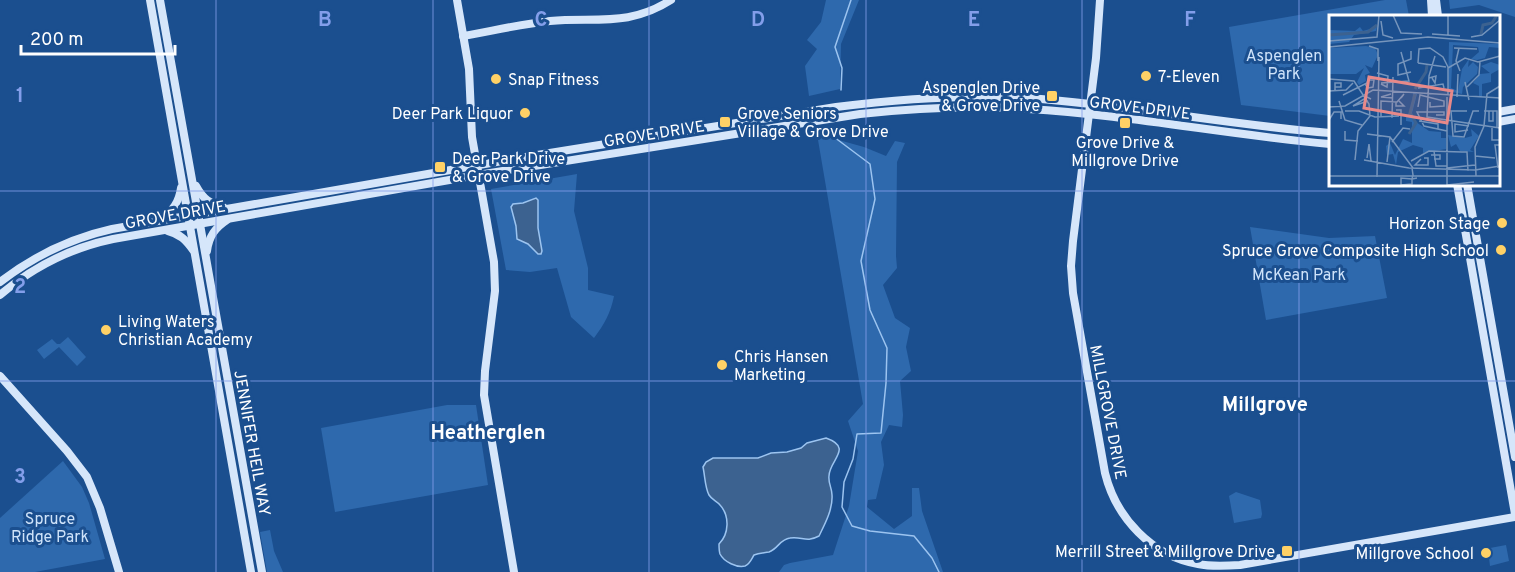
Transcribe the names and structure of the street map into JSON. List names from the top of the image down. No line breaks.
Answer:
{"streets":{"main road":["GROVE DRIVE","MILLGROVE DRIVE","JENNIFER HEIL WAY"]},"crossings":[["GROVE DRIVE","MILLGROVE DRIVE"],["GROVE DRIVE","JENNIFER HEIL WAY"]],"districts":["Millgrove","Heatherglen"],"parks":["Aspenglen Park","McKean Park","Spruce Ridge Park"],"places":{"other":["7-Eleven","Snap Fitness","Deer Park Liquor","Horizon Stage","Spruce Grove Composite High School","Living Waters Christian Academy","Chris Hansen Marketing","Millgrove School"],"transit":["Aspenglen Drive & Grove Drive","Grove Seniors Village & Grove Drive","Grove Drive & Millgrove Drive","Deer Park Drive & Grove Drive","Merrill Street & Millgrove Drive"]},"scale_bar":"200 m","grid":{"columns":["B","C","D","E","F"],"rows":["1","2","3"]}}
